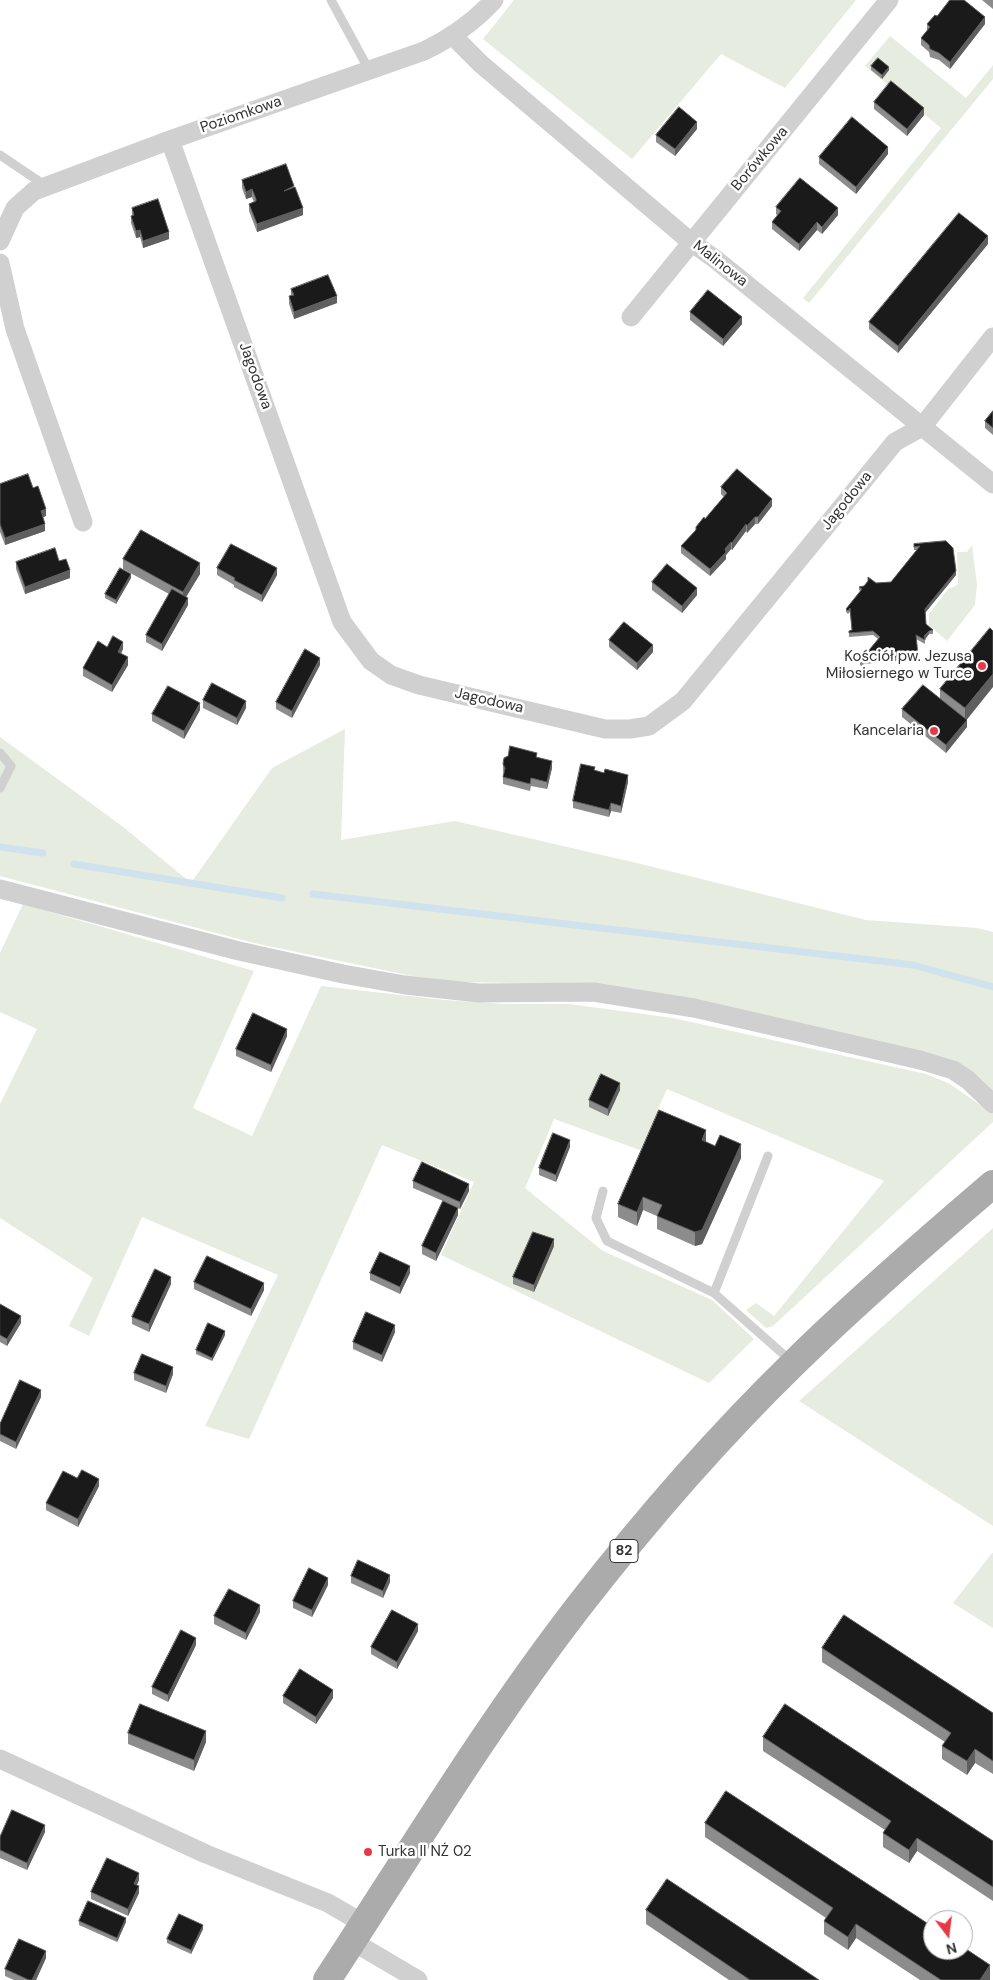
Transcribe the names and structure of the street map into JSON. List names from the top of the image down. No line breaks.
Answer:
{"streets":{"main road":["82"],"street":["Poziomkowa","Borówkowa","Malinowa","Jagodowa"]},"crossings":[["Poziomkowa","Malinowa"],["Poziomkowa","Jagodowa"],["Borówkowa","Malinowa"],["Malinowa","Jagodowa"]],"places":["Kościół pw. Jezusa Miłosiernego w Turce","Kancelaria","Turka II NŻ 02"],"north":"bottom"}
